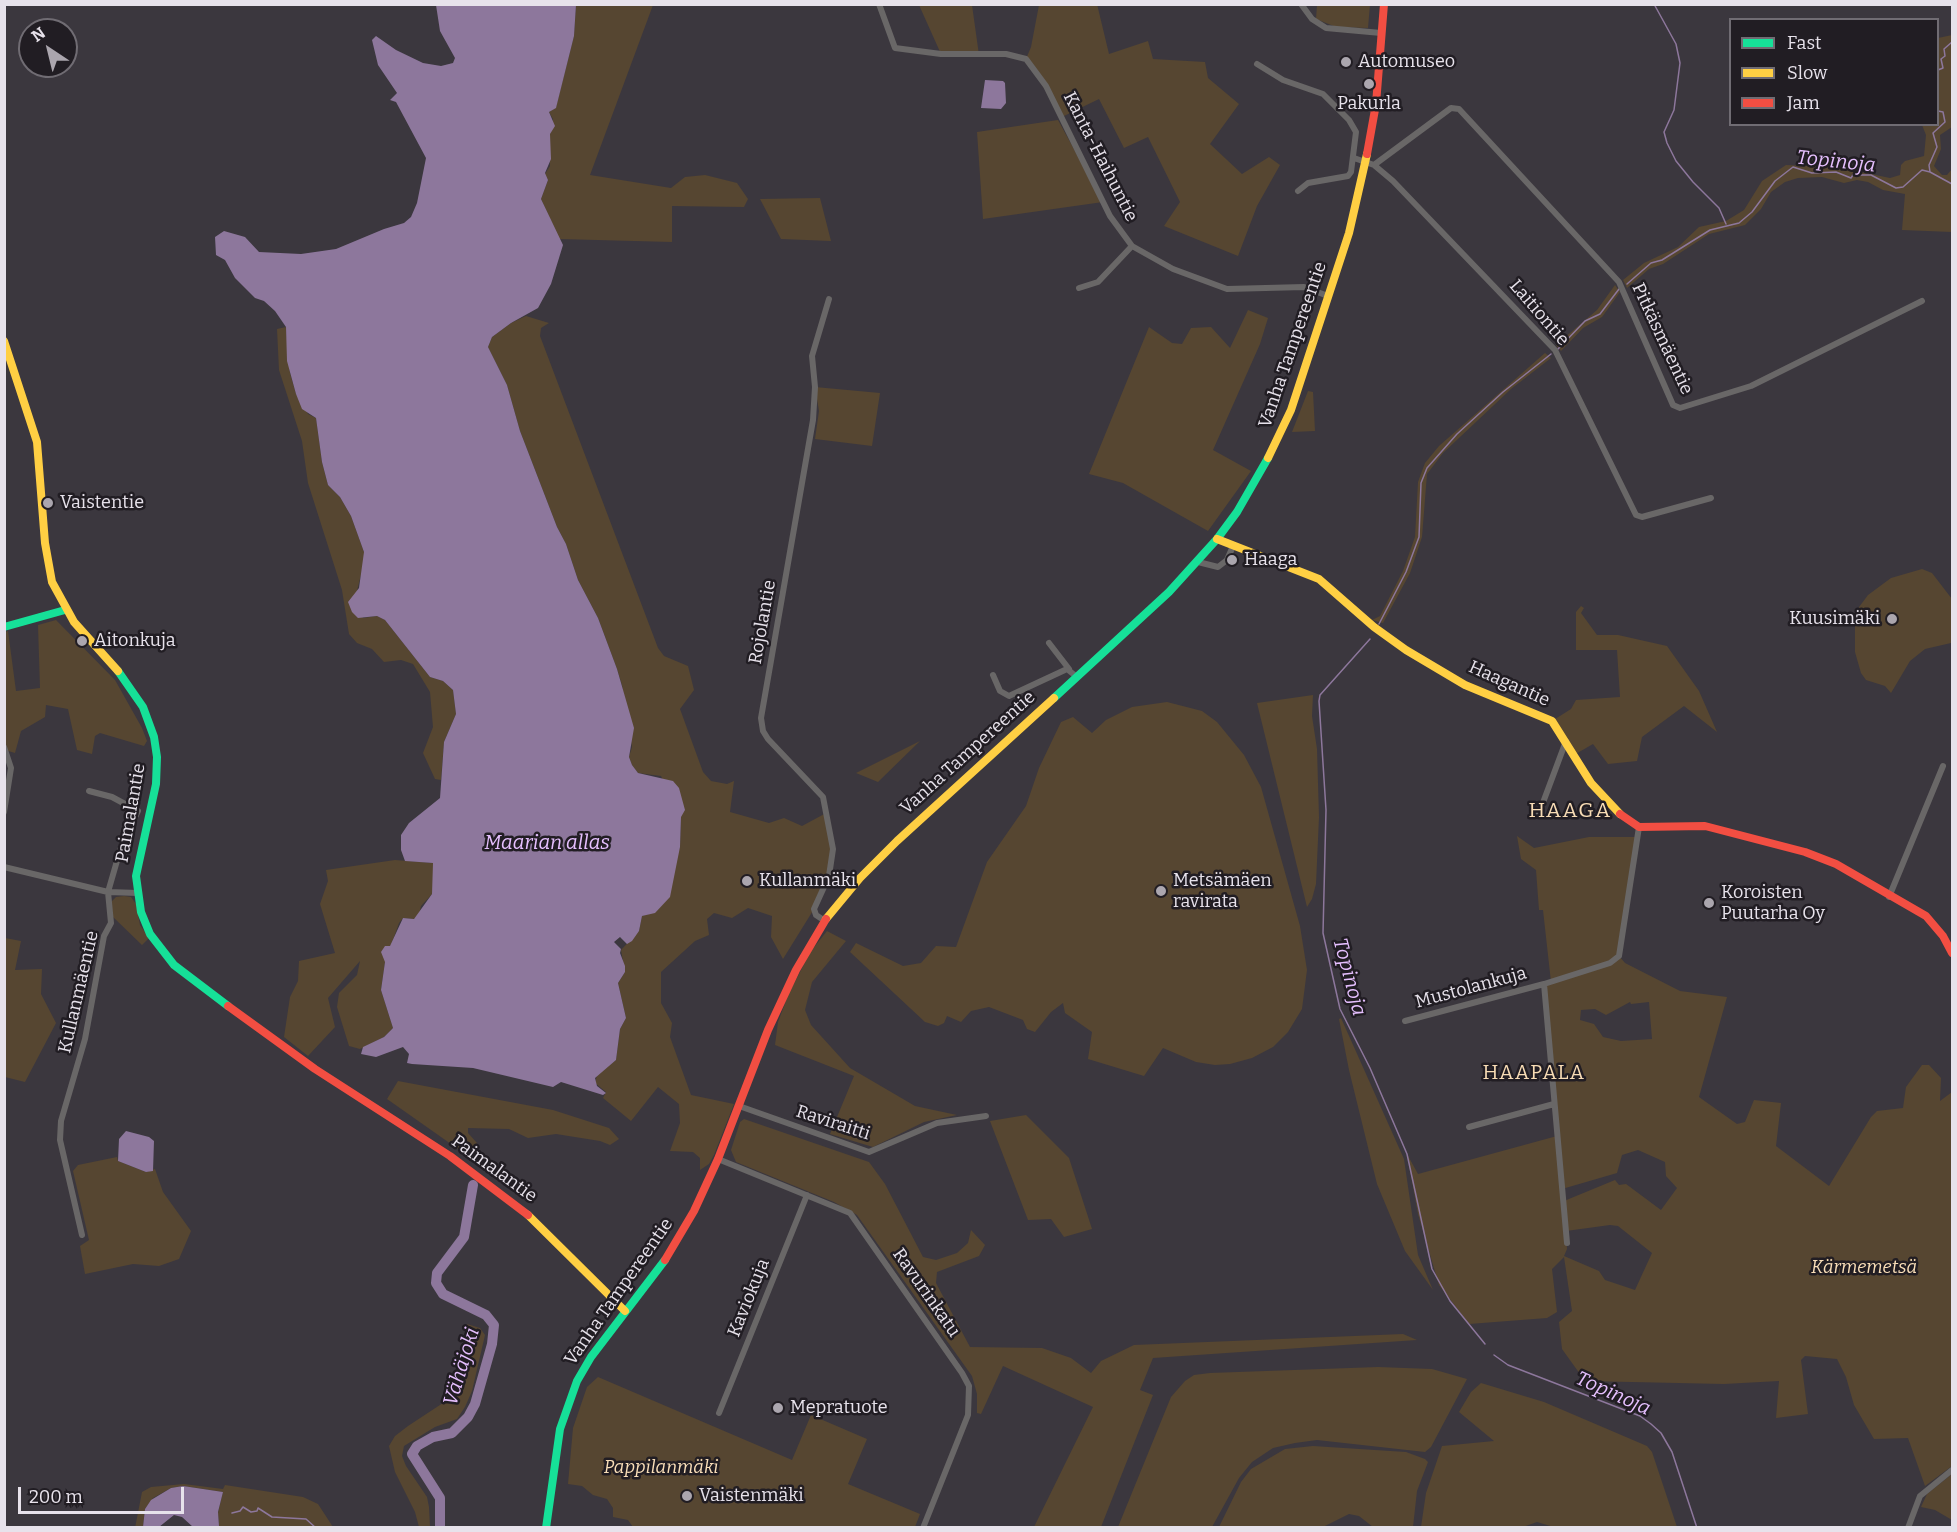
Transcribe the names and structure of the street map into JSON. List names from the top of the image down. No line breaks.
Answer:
{"streets":{"street":["Kanta-Haihuntie","Laitiontie","Pitkäsmäentie","Vanha Tampereentie","Rojolantie","Haagantie","Paimalantie","Mustolankuja","Kullanmäentie","Raviraitti","Ravurinkatu","Kaviokuja"]},"crossings":[["Kanta-Haihuntie","Vanha Tampereentie"],["Laitiontie","Pitkäsmäentie"],["Laitiontie","Vanha Tampereentie"],["Pitkäsmäentie","Vanha Tampereentie"],["Vanha Tampereentie","Rojolantie"],["Vanha Tampereentie","Haagantie"],["Vanha Tampereentie","Paimalantie"],["Vanha Tampereentie","Raviraitti"],["Vanha Tampereentie","Ravurinkatu"],["Haagantie","Mustolankuja"],["Ravurinkatu","Kaviokuja"]],"districts":["HAAGA","HAAPALA"],"water":["Topinoja","Maarian allas","Vähäjoki"],"parks":["Kärmemetsä","Pappilanmäki"],"places":["Automuseo","Pakurla","Vaistentie","Haaga","Kuusimäki","Aitonkuja","Kullanmäki","Metsämäen ravirata","Koroisten Puutarha Oy","Mepratuote","Vaistenmäki"],"legend":["Fast","Slow","Jam"],"scale_bar":"200 m","north":"top left"}
